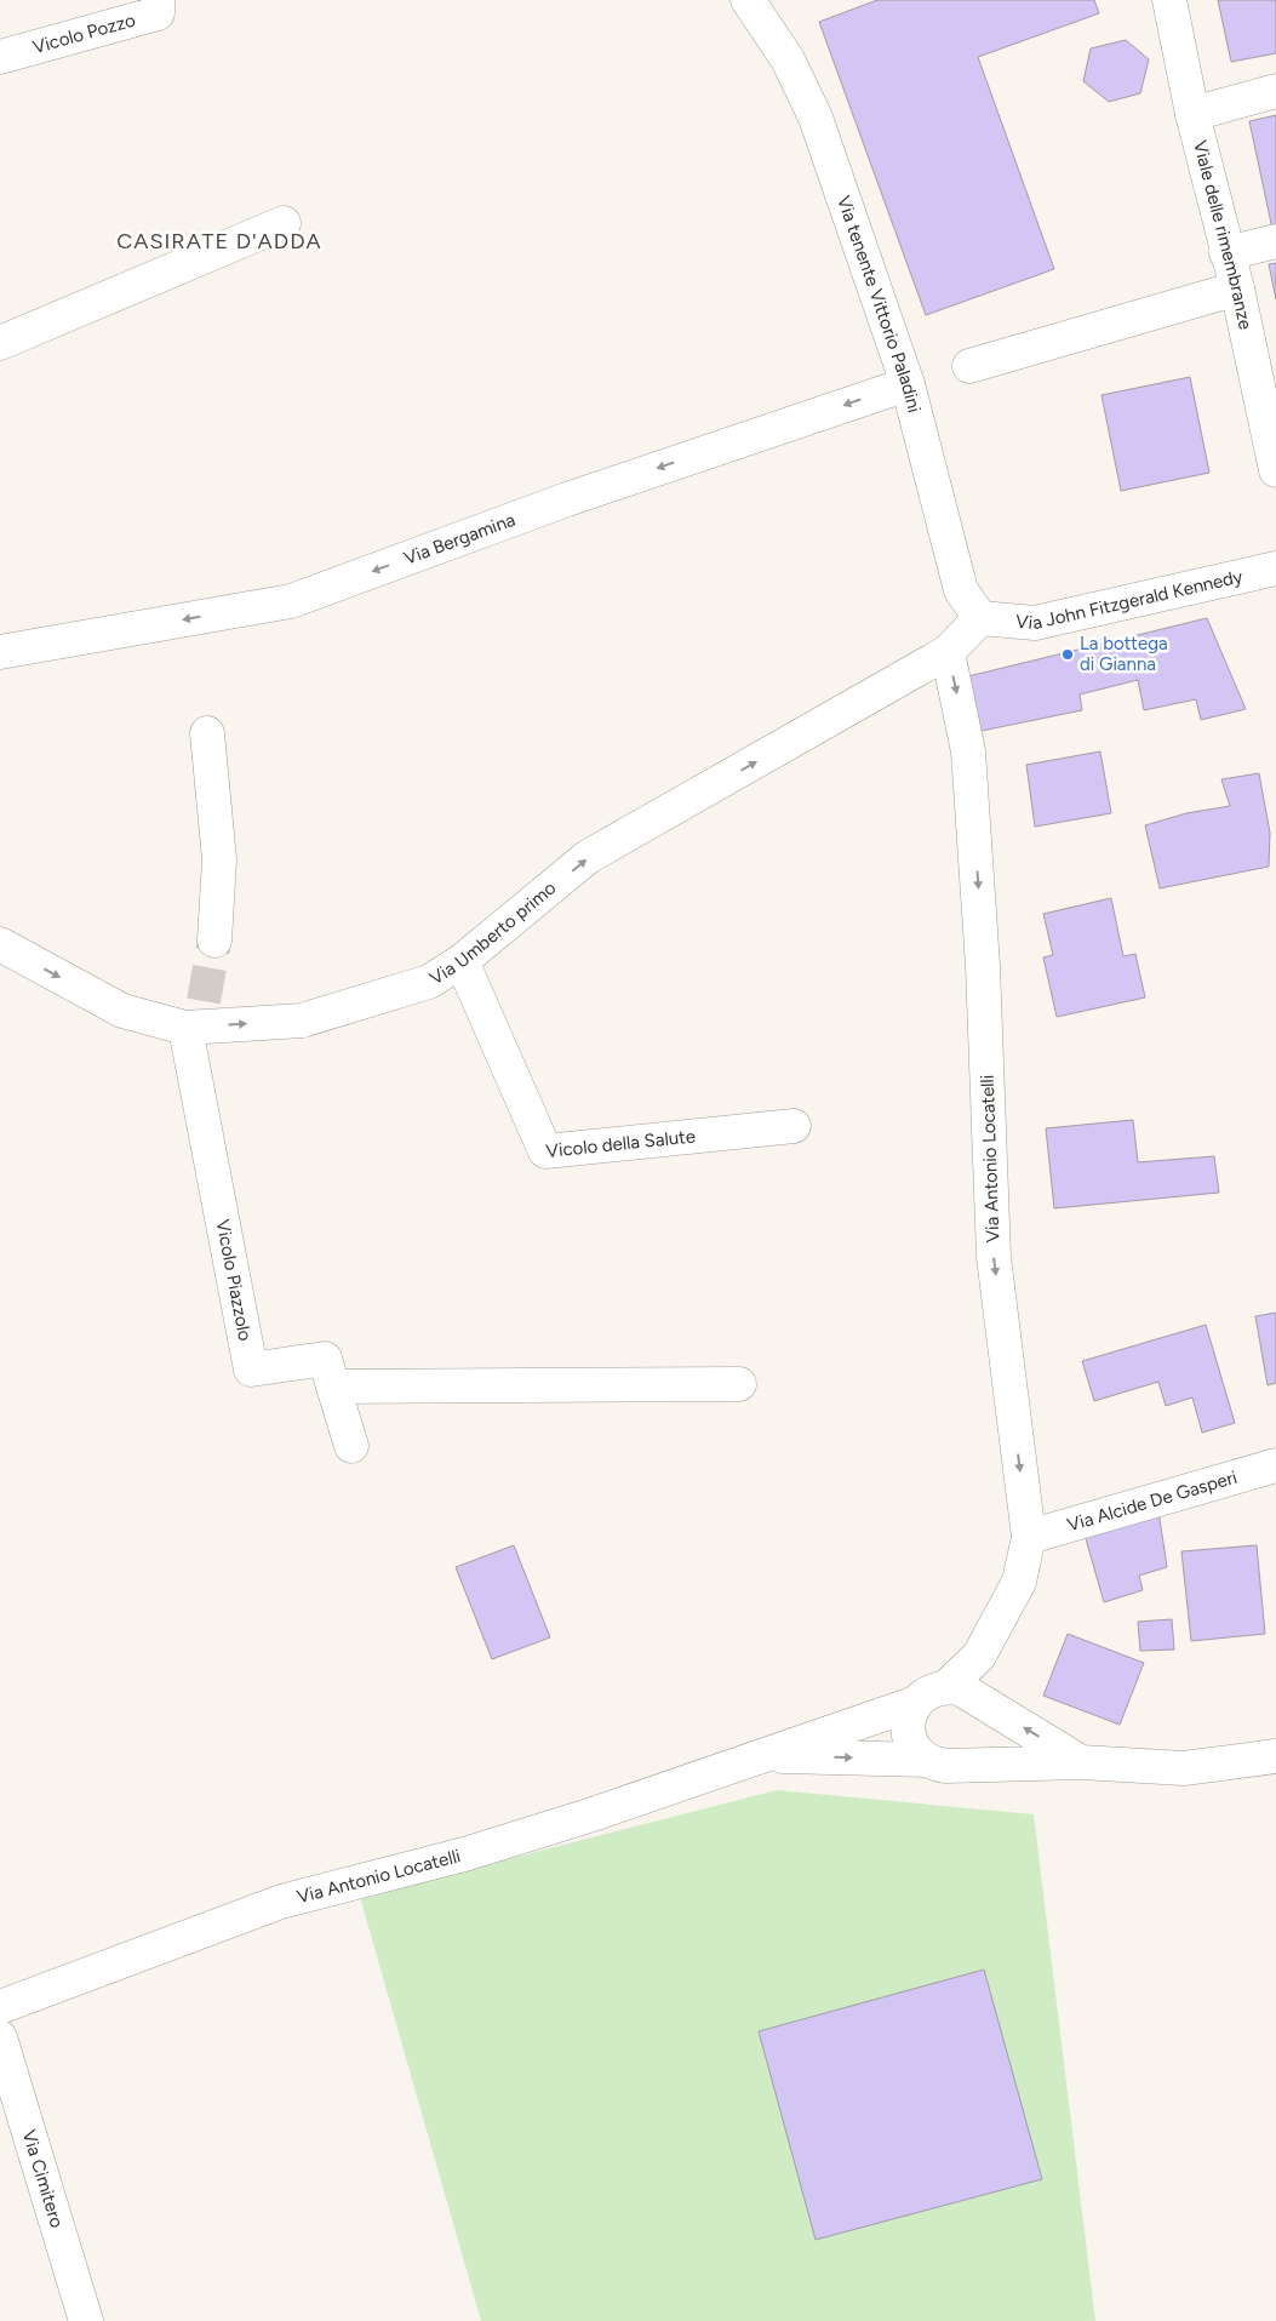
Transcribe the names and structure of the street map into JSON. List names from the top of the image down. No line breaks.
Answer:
{"streets":{"street":["Vicolo Pozzo","Viale delle rimembranze","Via tenente Vittorio Paladini","Via Bergamina","Via John Fitzgerald Kennedy","Via Umberto primo","Vicolo della Salute","Via Antonio Locatelli","Vicolo Piazzolo","Via Alcide De Gasperi","Via Cimitero"]},"crossings":[["Via tenente Vittorio Paladini","Via Bergamina"],["Via tenente Vittorio Paladini","Via John Fitzgerald Kennedy"],["Via Umberto primo","Vicolo della Salute"],["Via Umberto primo","Via Antonio Locatelli"],["Via Umberto primo","Vicolo Piazzolo"],["Via Antonio Locatelli","Via Alcide De Gasperi"]],"one_way":["Via Bergamina","Via Umberto primo","Via Antonio Locatelli"],"districts":["CASIRATE D'ADDA"],"places":["La bottega di Gianna"]}
